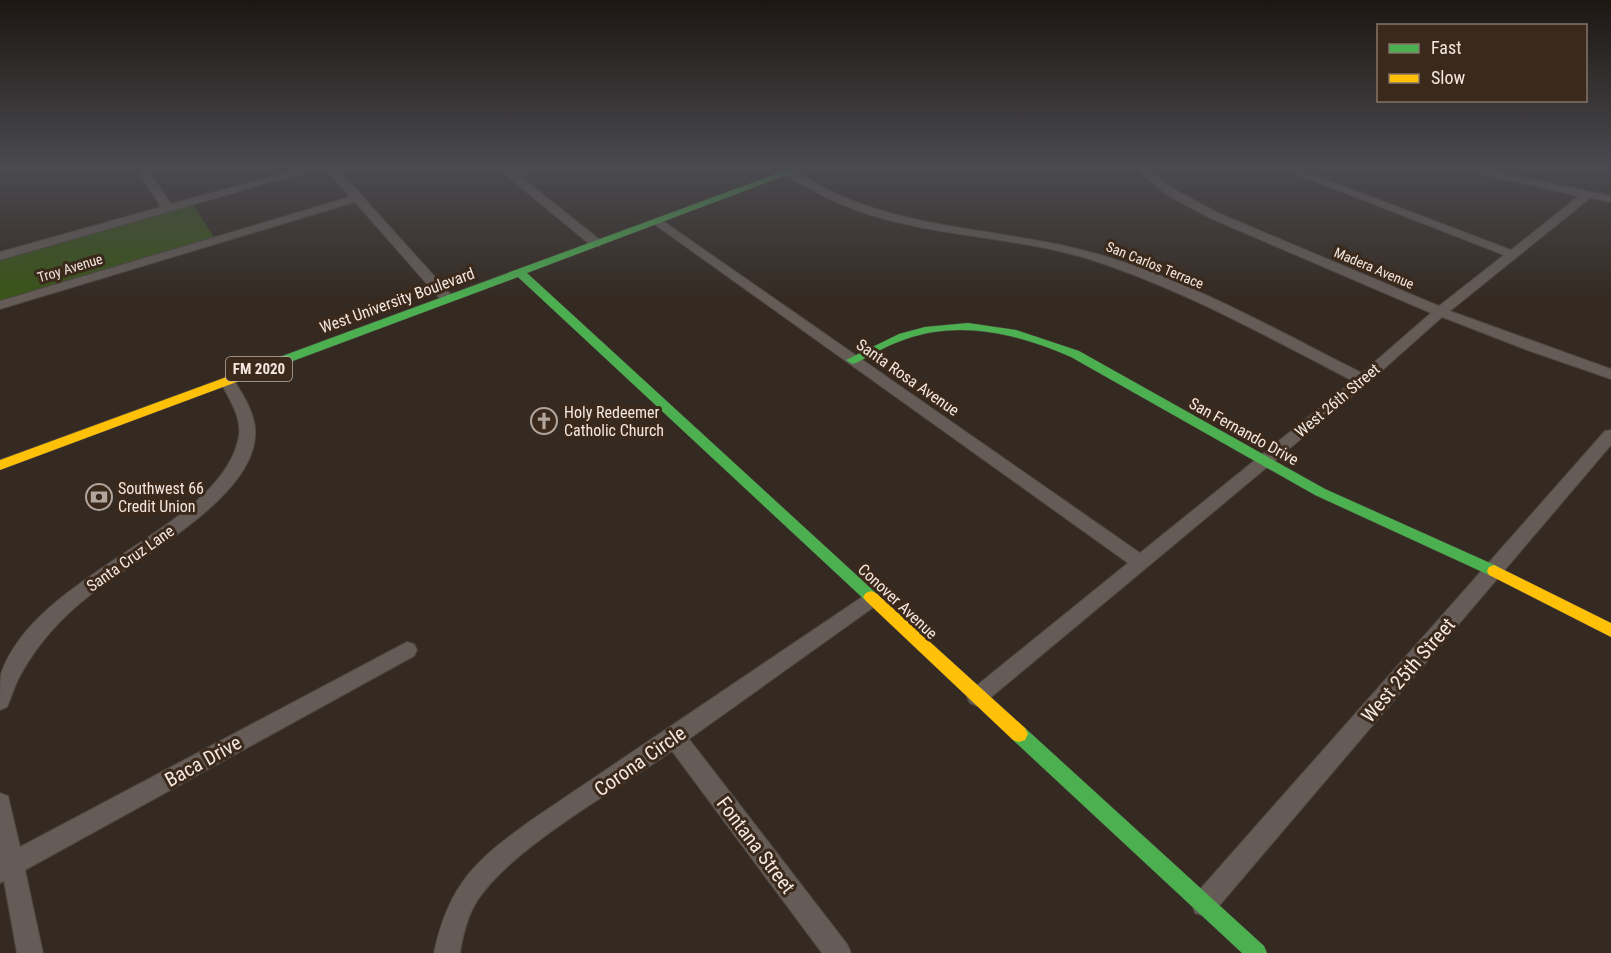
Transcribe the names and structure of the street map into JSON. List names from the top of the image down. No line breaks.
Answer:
{"streets":{"street":["San Carlos Terrace","Troy Avenue","Madera Avenue","West University Boulevard","FM 2020","Santa Rosa Avenue","West 26th Street","San Fernando Drive","Santa Cruz Lane","Conover Avenue","West 25th Street","Baca Drive","Corona Circle","Fontana Street"]},"crossings":[["San Carlos Terrace","West 26th Street"],["Madera Avenue","West 26th Street"],["West University Boulevard","Santa Rosa Avenue"],["West University Boulevard","Santa Cruz Lane"],["West University Boulevard","Conover Avenue"],["Santa Rosa Avenue","West 26th Street"],["Santa Rosa Avenue","San Fernando Drive"],["West 26th Street","San Fernando Drive"],["West 26th Street","Conover Avenue"],["San Fernando Drive","West 25th Street"],["Conover Avenue","West 25th Street"],["Conover Avenue","Corona Circle"],["Corona Circle","Fontana Street"]],"places":{"church":["Holy Redeemer Catholic Church"],"bank":["Southwest 66 Credit Union"]},"legend":["Fast","Slow"]}
